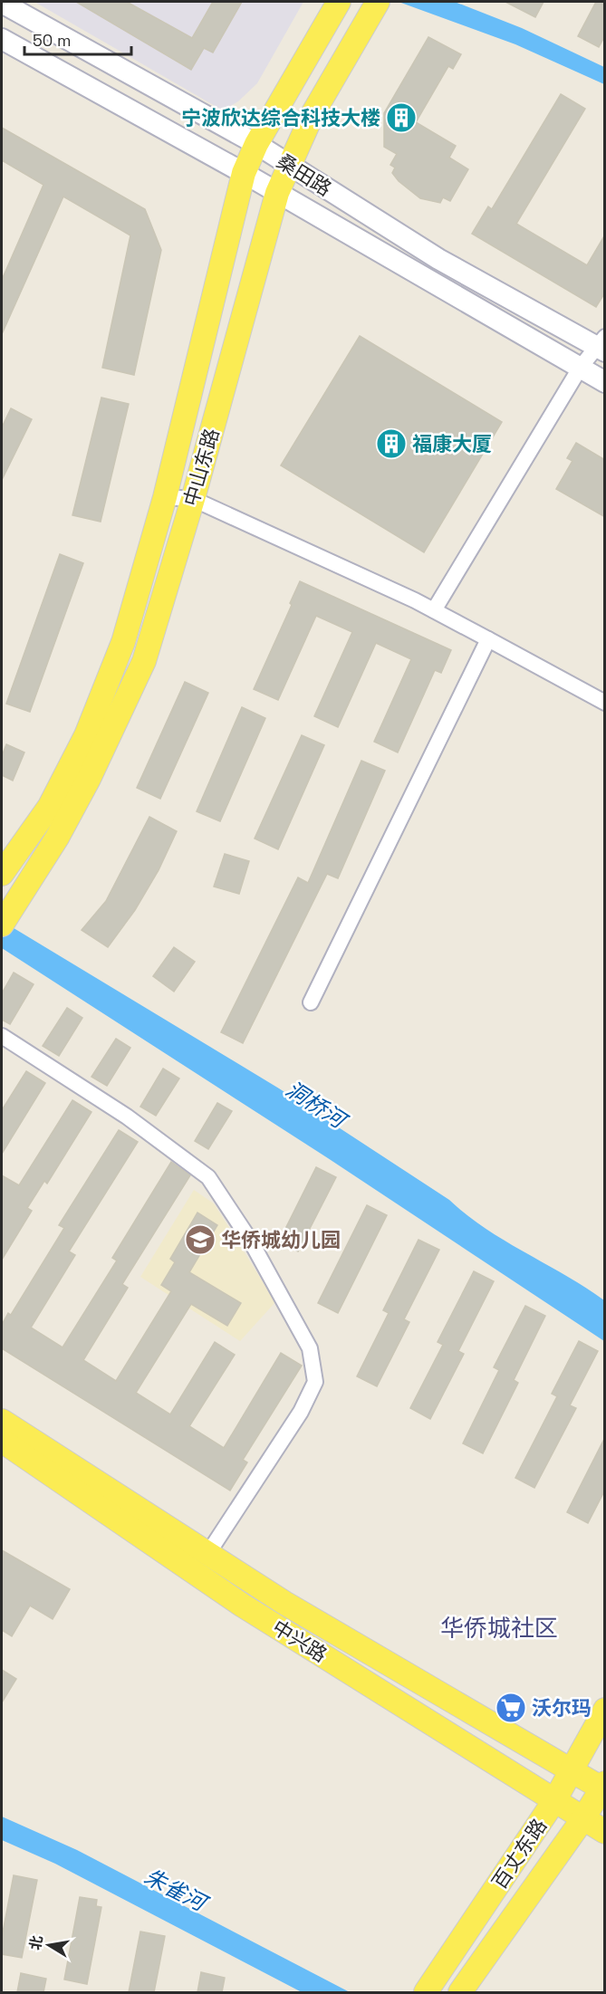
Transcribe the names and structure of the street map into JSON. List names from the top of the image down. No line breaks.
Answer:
{"streets":{"main road":["桑田路","中山东路","中兴路","百丈东路"]},"crossings":[["桑田路","中山东路"],["中兴路","百丈东路"]],"districts":["华侨城社区"],"water":["洞桥河","朱雀河"],"places":{"building":["宁波欣达综合科技大楼","福康大厦"],"school or university":["华侨城幼儿园"],"supermarket":["沃尔玛"]},"scale_bar":"50 m","north":"left"}
